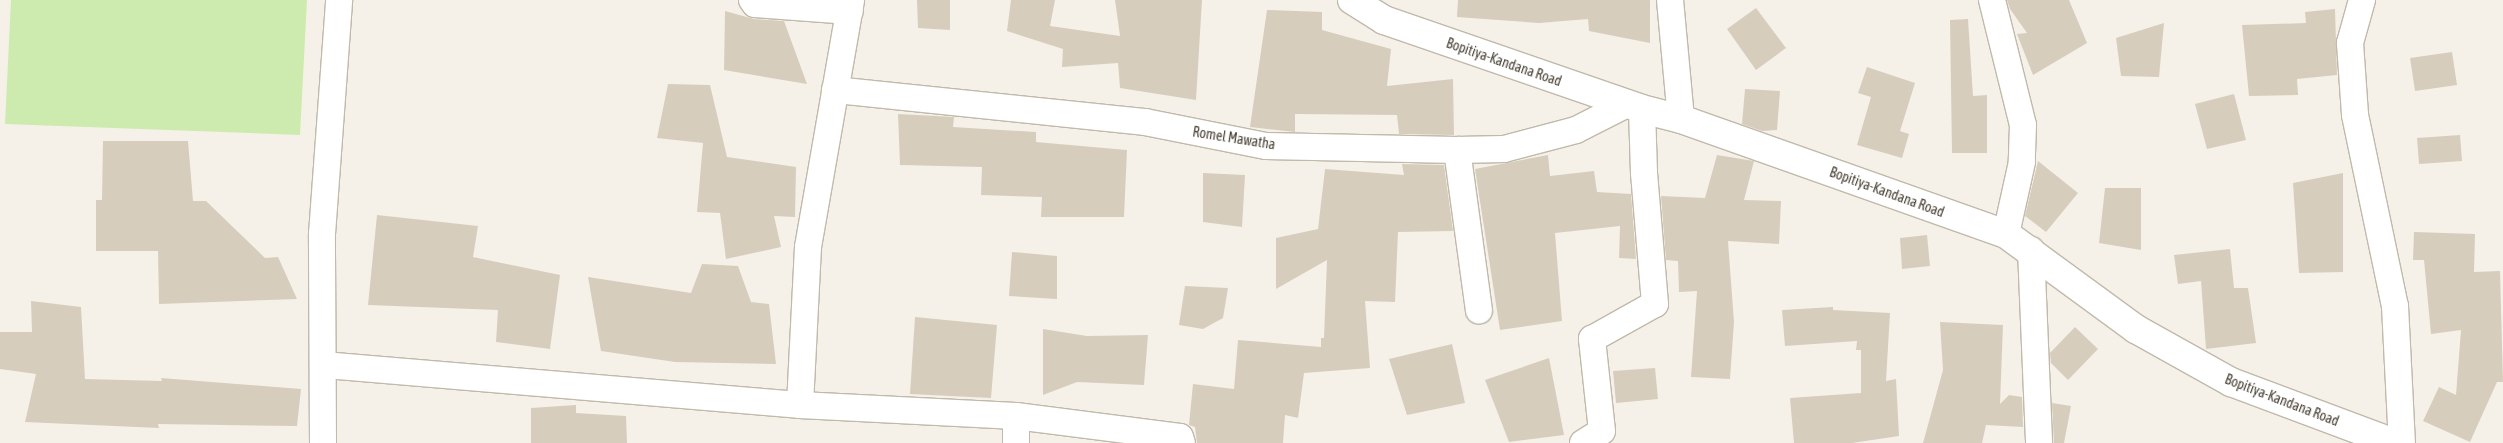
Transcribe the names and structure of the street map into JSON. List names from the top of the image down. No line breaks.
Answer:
{"streets":{"street":["Bopitiya-Kandana Road","Romel Mawatha"]},"crossings":[["Bopitiya-Kandana Road","Romel Mawatha"]]}
